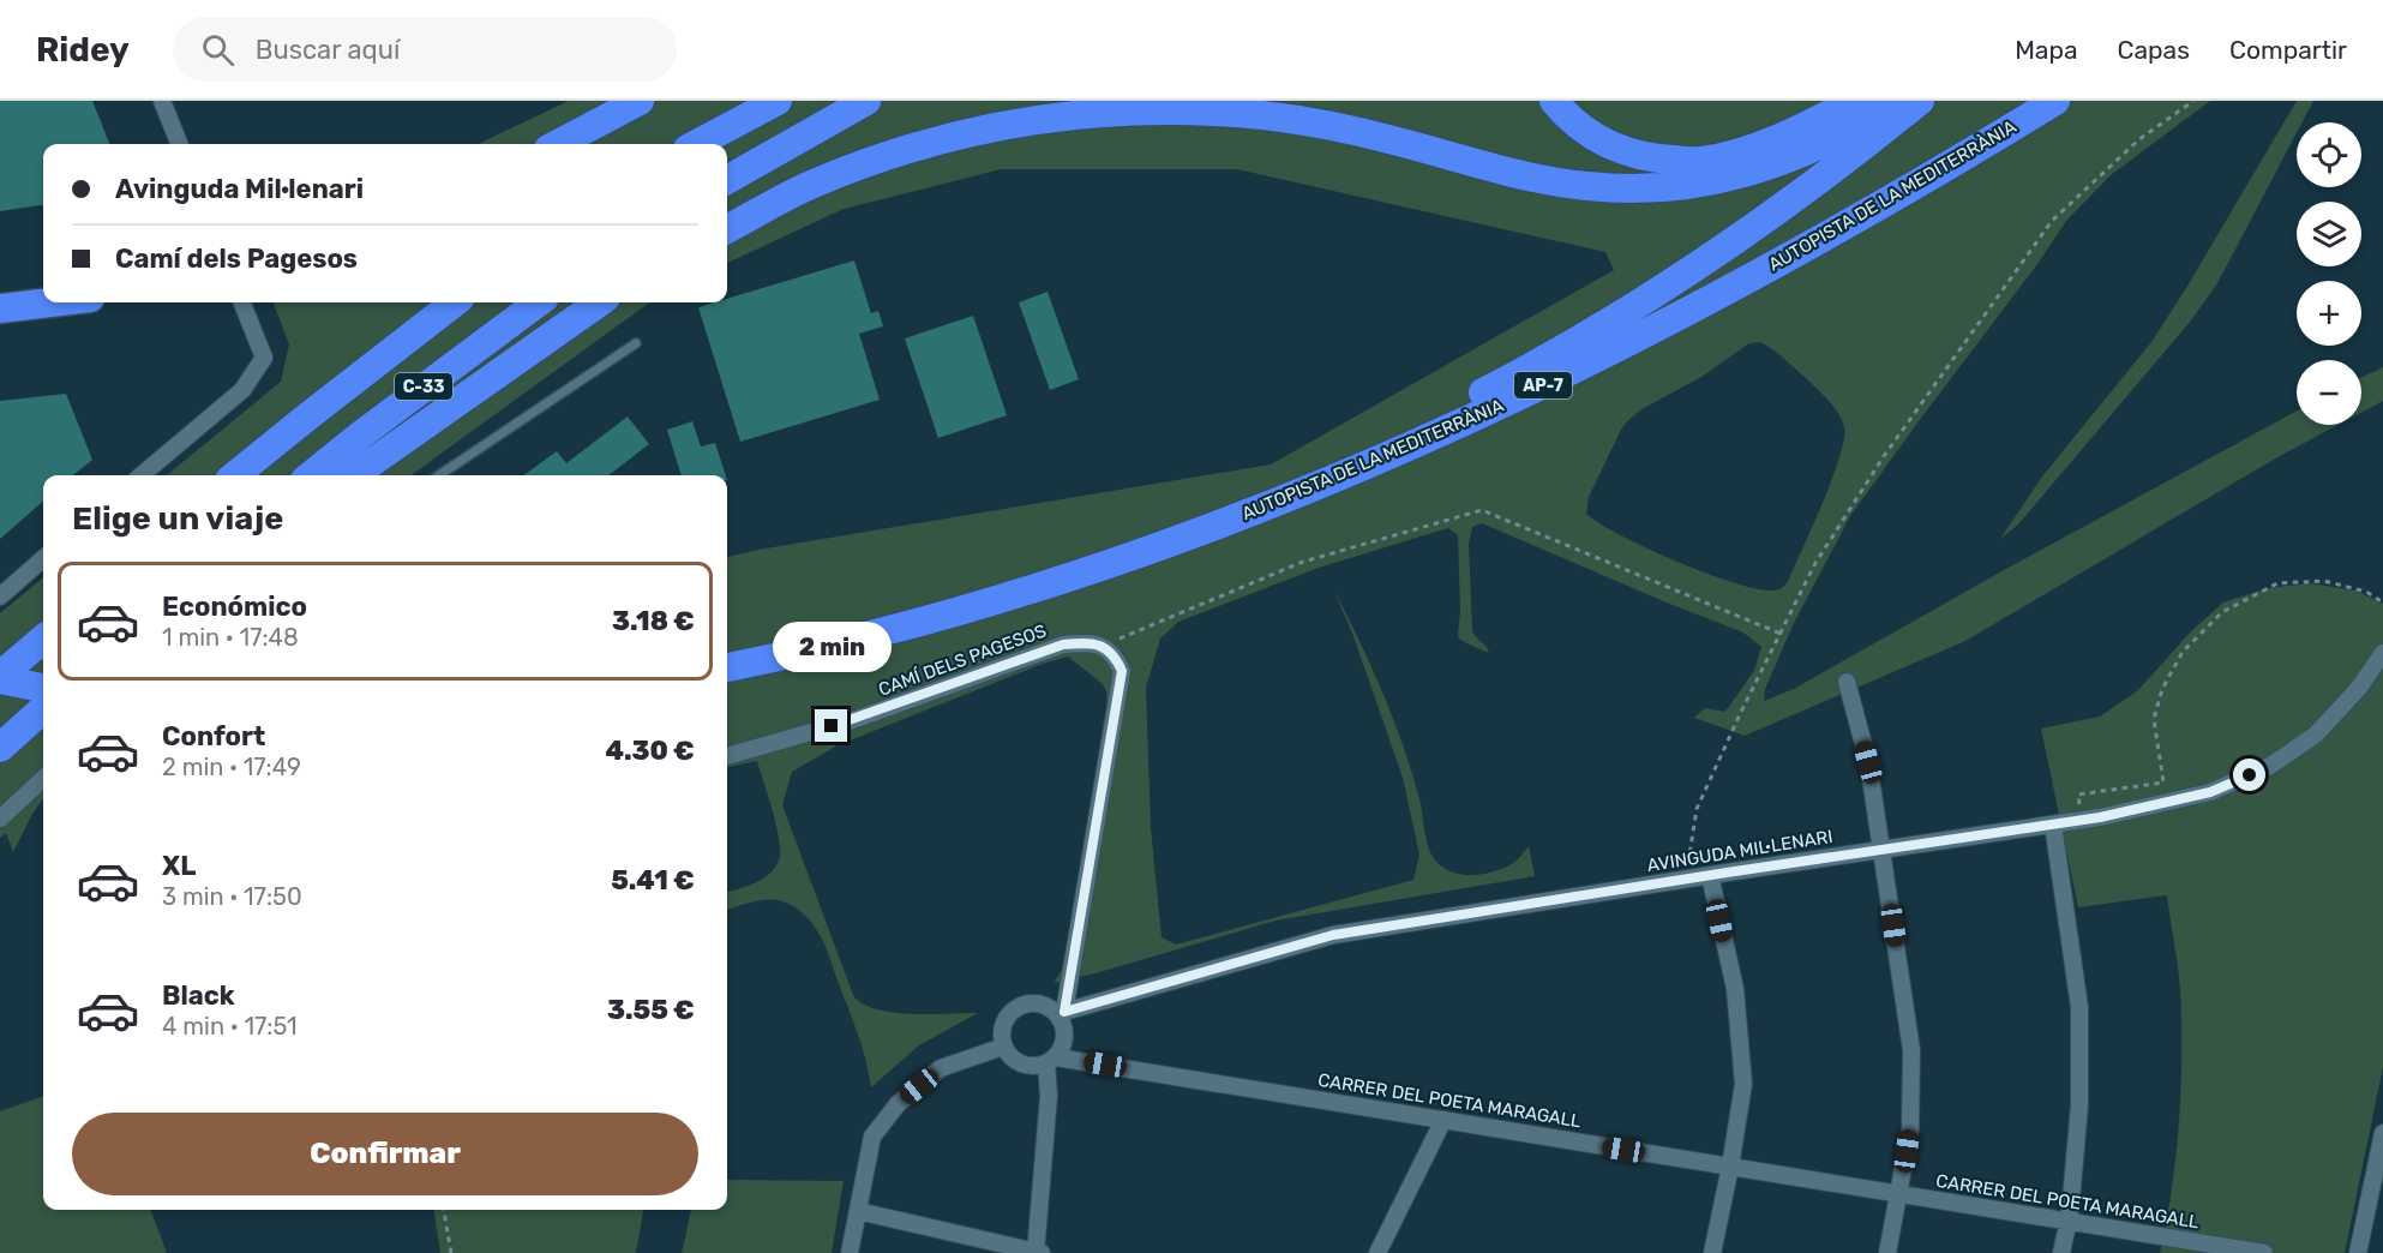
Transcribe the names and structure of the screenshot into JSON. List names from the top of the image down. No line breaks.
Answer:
{"streets":{"highway":["AUTOPISTA DE LA MEDITERRÀNIA","AP-7","C-33"],"street":["CAMÍ DELS PAGESOS","AVINGUDA MIL·LENARI","CARRER DEL POETA MARAGALL"]},"crossings":[["AVINGUDA MIL·LENARI","CARRER DEL POETA MARAGALL"]],"page":{"header":"Ridey","search":"Buscar aquí","nav":["Mapa","Capas","Compartir"],"map_buttons":["+","−"],"banner":["Avinguda Mil·lenari","Camí dels Pagesos"],"heading":"Elige un viaje","list":[{"name":"Económico","note":"1 min · 17:48","value":"3.18 €"},{"name":"Confort","note":"2 min · 17:49","value":"4.30 €"},{"name":"XL","note":"3 min · 17:50","value":"5.41 €"},{"name":"Black","note":"4 min · 17:51","value":"3.55 €"}],"bubble":"2 min","buttons":"Confirmar"}}
